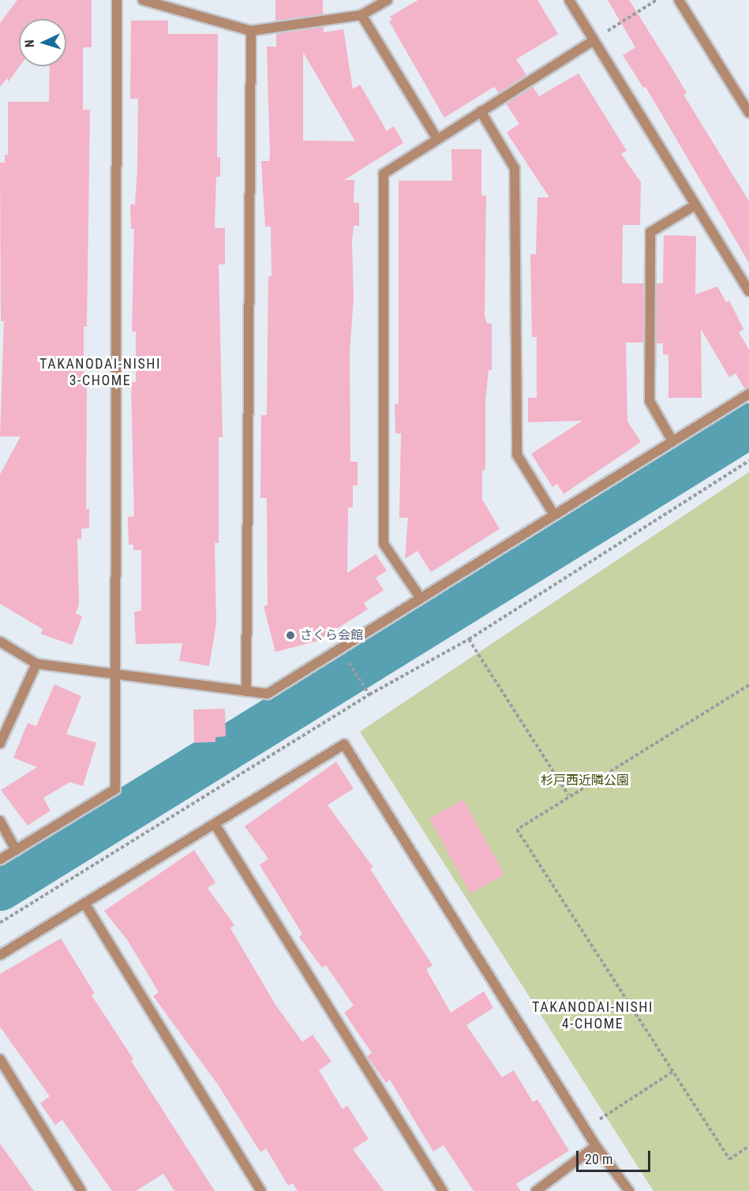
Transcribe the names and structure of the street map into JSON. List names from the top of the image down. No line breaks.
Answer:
{"districts":["TAKANODAI-NISHI 3-CHOME","TAKANODAI-NISHI 4-CHOME"],"parks":["杉戸西近隣公園"],"places":["さくら会館"],"scale_bar":"20 m","north":"left"}
